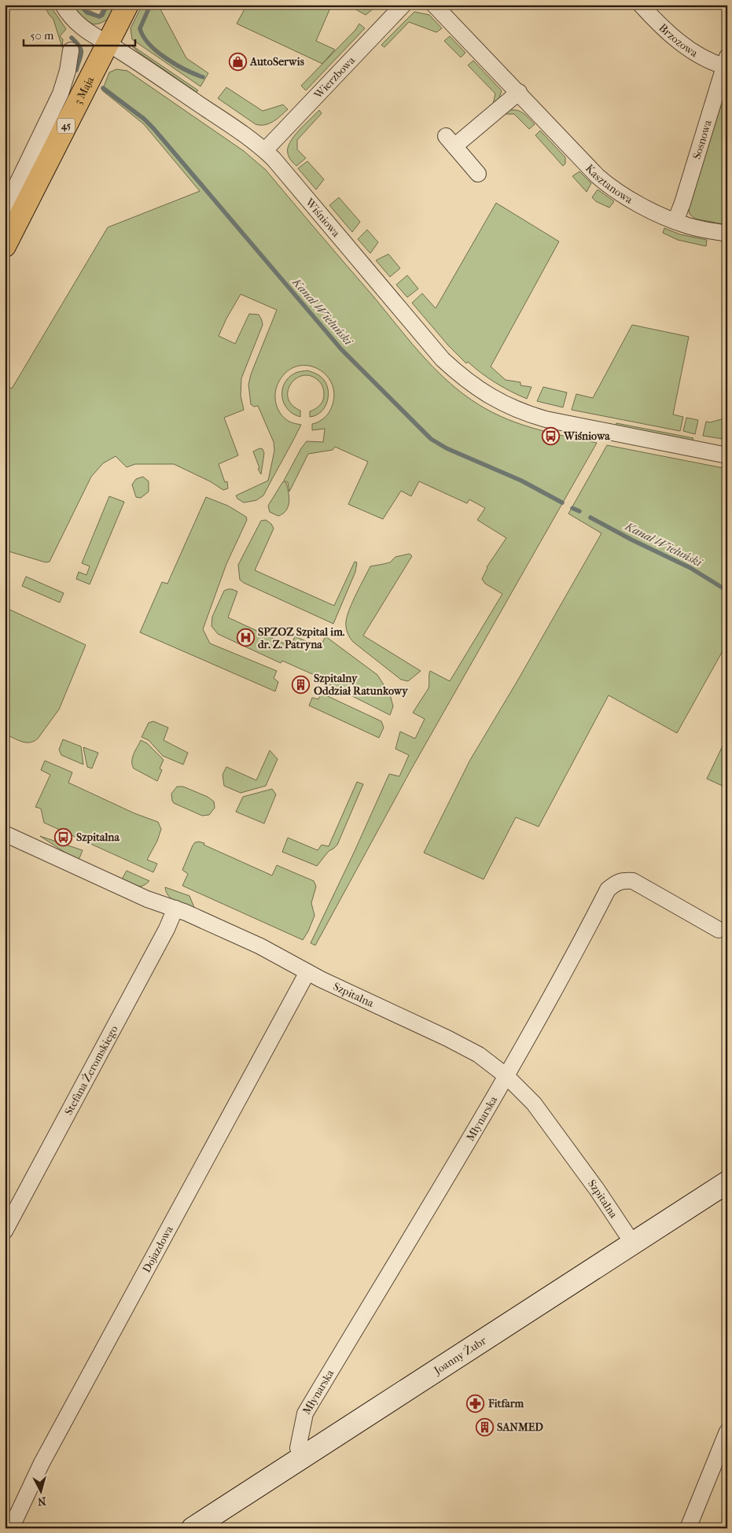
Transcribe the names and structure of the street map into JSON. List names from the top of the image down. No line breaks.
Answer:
{"streets":{"main road":["3 Maja","45"],"street":["Brzozowa","Wierzbowa","Sosnowa","Kasztanowa","Wiśniowa","Szpitalna","Stefana Żeromskiego","Młynarska","Dojazdowa","Joanny Żubr"]},"crossings":[["Brzozowa","Sosnowa"],["Wierzbowa","Wiśniowa"],["3 Maja","Wiśniowa"],["Sosnowa","Kasztanowa"],["Szpitalna","Stefana Żeromskiego"],["Szpitalna","Młynarska"],["Szpitalna","Dojazdowa"],["Szpitalna","Joanny Żubr"],["Młynarska","Joanny Żubr"]],"water":["Kanał Wieluński"],"places":{"shop":["AutoSerwis"],"bus stop":["Wiśniowa","Szpitalna"],"hospital":["SPZOZ Szpital im. dr. Z. Patryna"],"building":["Szpitalny Oddział Ratunkowy","SANMED"],"pharmacy":["Fitfarm"]},"scale_bar":"50 m","north":"bottom"}
